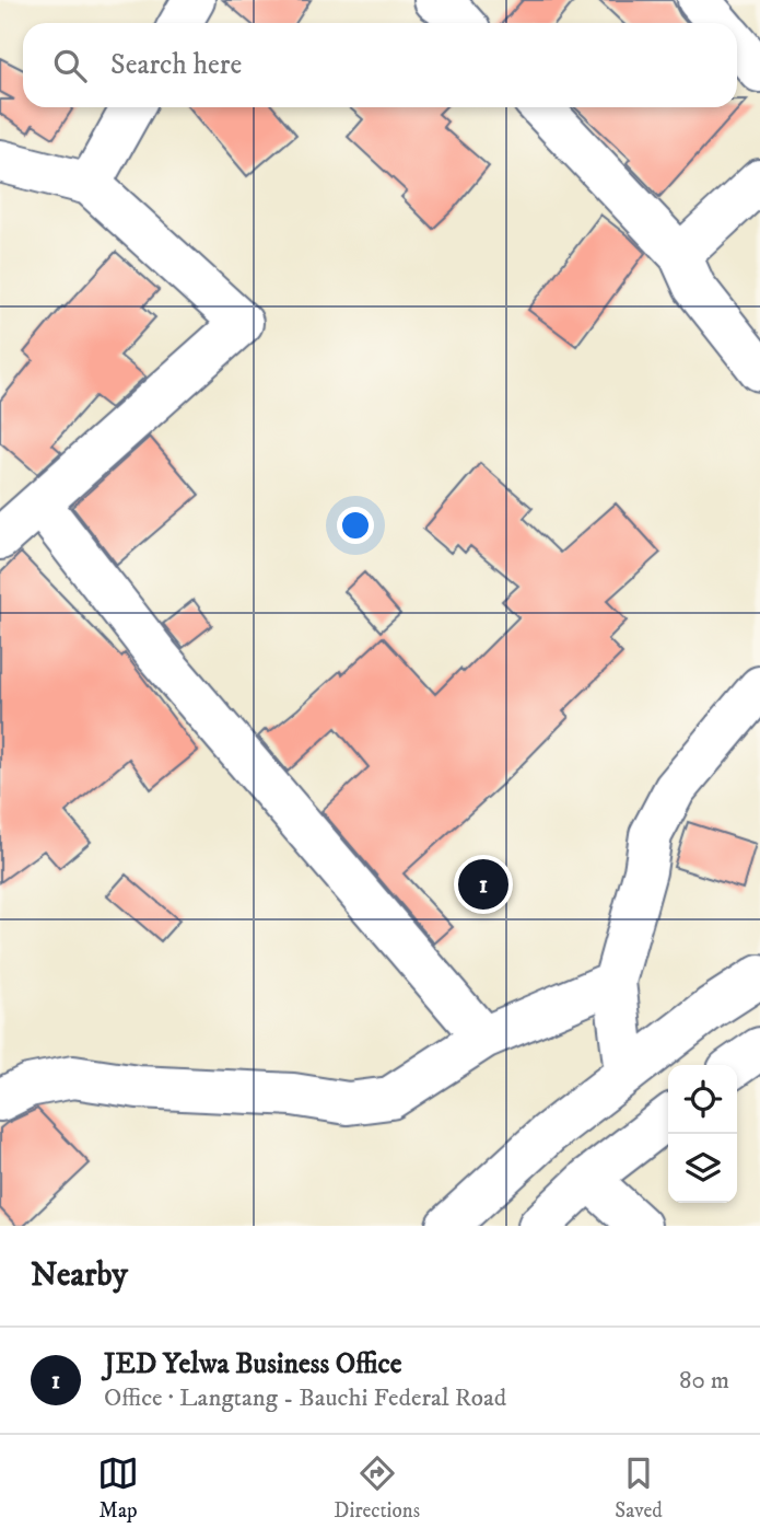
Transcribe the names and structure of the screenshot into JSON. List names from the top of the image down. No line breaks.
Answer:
{"page":{"search":"Search here","pins":"1","heading":"Nearby","list":[{"mark":"1","name":"JED Yelwa Business Office","note":"Office · Langtang - Bauchi Federal Road","value":"80 m"}],"nav":["Map","Directions","Saved"]}}
